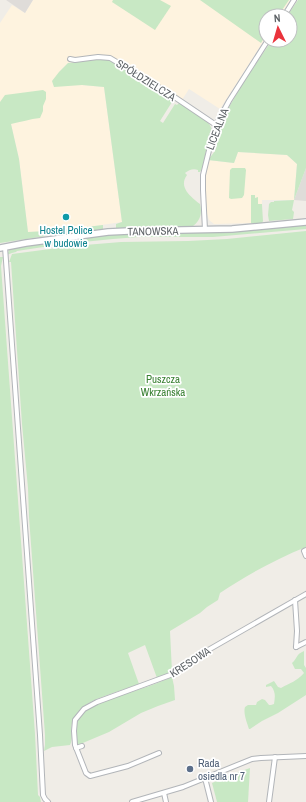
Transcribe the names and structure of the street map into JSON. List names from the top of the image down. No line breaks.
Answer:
{"streets":{"main road":["TANOWSKA"],"street":["SPÓŁDZIELCZA","LICEALNA","KRESOWA"]},"crossings":[["SPÓŁDZIELCZA","LICEALNA"],["LICEALNA","TANOWSKA"]],"parks":["Puszcza Wkrzańska"],"places":["Hostel Police w budowie","Rada osiedla nr 7"],"north":"top"}
